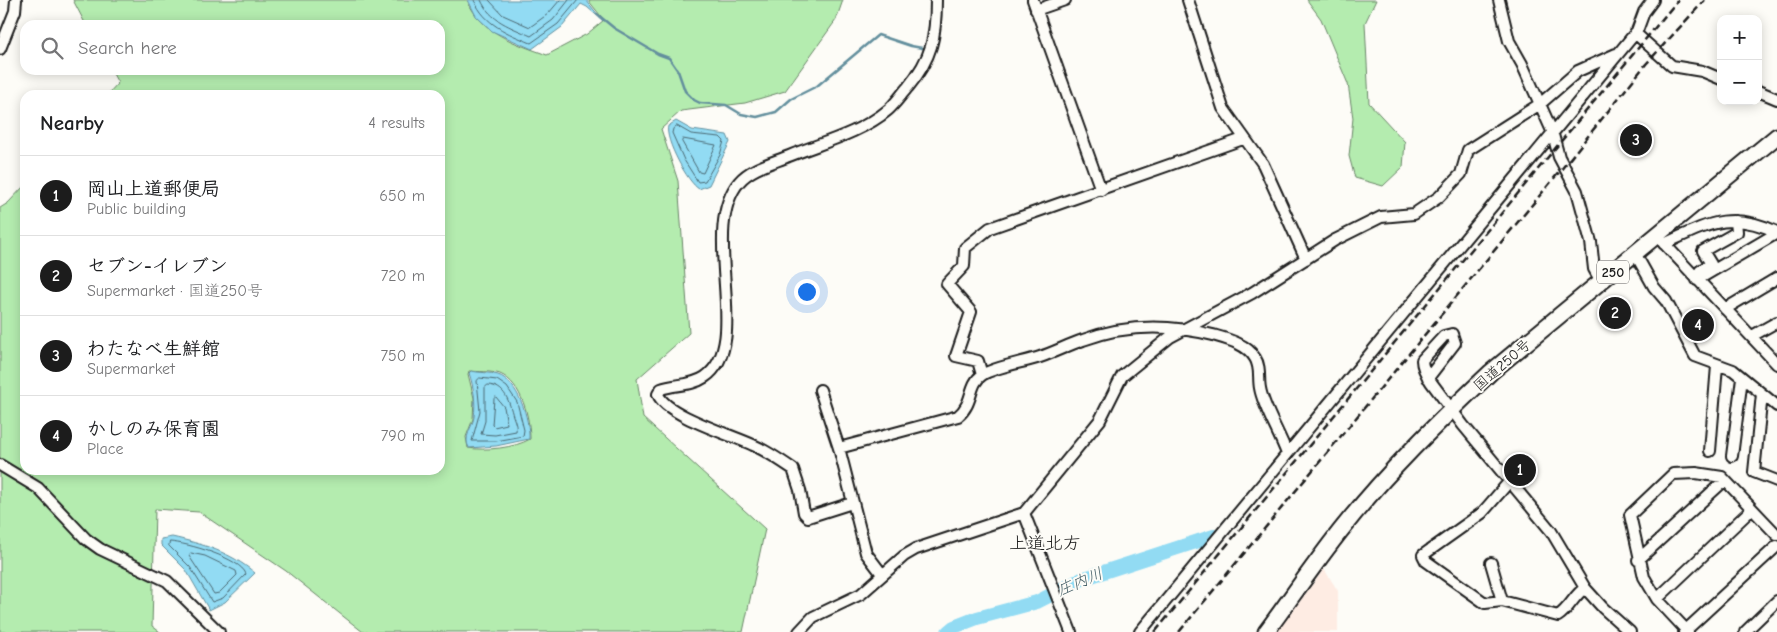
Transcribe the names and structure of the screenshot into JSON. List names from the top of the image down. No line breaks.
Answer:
{"streets":{"highway":["250","国道250号"]},"districts":["上道北方"],"water":["庄内川"],"page":{"map_buttons":["+","−"],"search":"Search here","heading":["Nearby","4 results"],"pins":["3","2","4","1"],"list":[{"mark":"1","name":"岡山上道郵便局","note":"Public building","value":"650 m"},{"mark":"2","name":"セブン-イレブン","note":"Supermarket · 国道250号","value":"720 m"},{"mark":"3","name":"わたなべ生鮮館","note":"Supermarket","value":"750 m"},{"mark":"4","name":"かしのみ保育園","note":"Place","value":"790 m"}]}}
